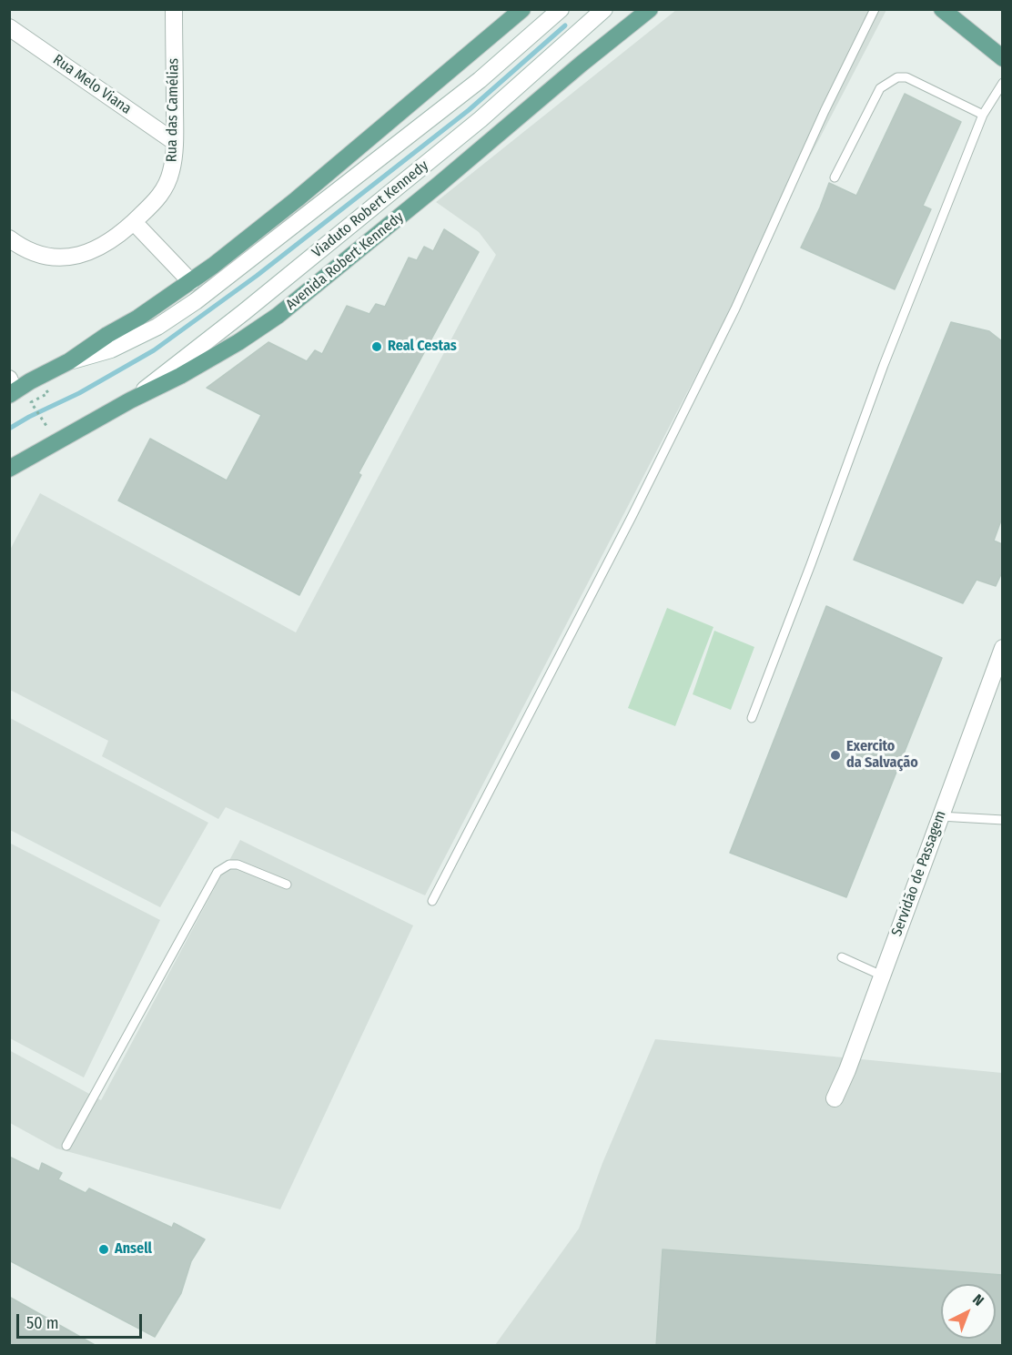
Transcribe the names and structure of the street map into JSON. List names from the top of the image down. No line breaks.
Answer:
{"streets":{"main road":["Rua Melo Viana","Rua das Camélias","Viaduto Robert Kennedy","Avenida Robert Kennedy","Servidão de Passagem"]},"crossings":[["Rua Melo Viana","Rua das Camélias"],["Viaduto Robert Kennedy","Avenida Robert Kennedy"]],"places":["Real Cestas","Exercito da Salvação","Ansell"],"scale_bar":"50 m","north":"top right"}
